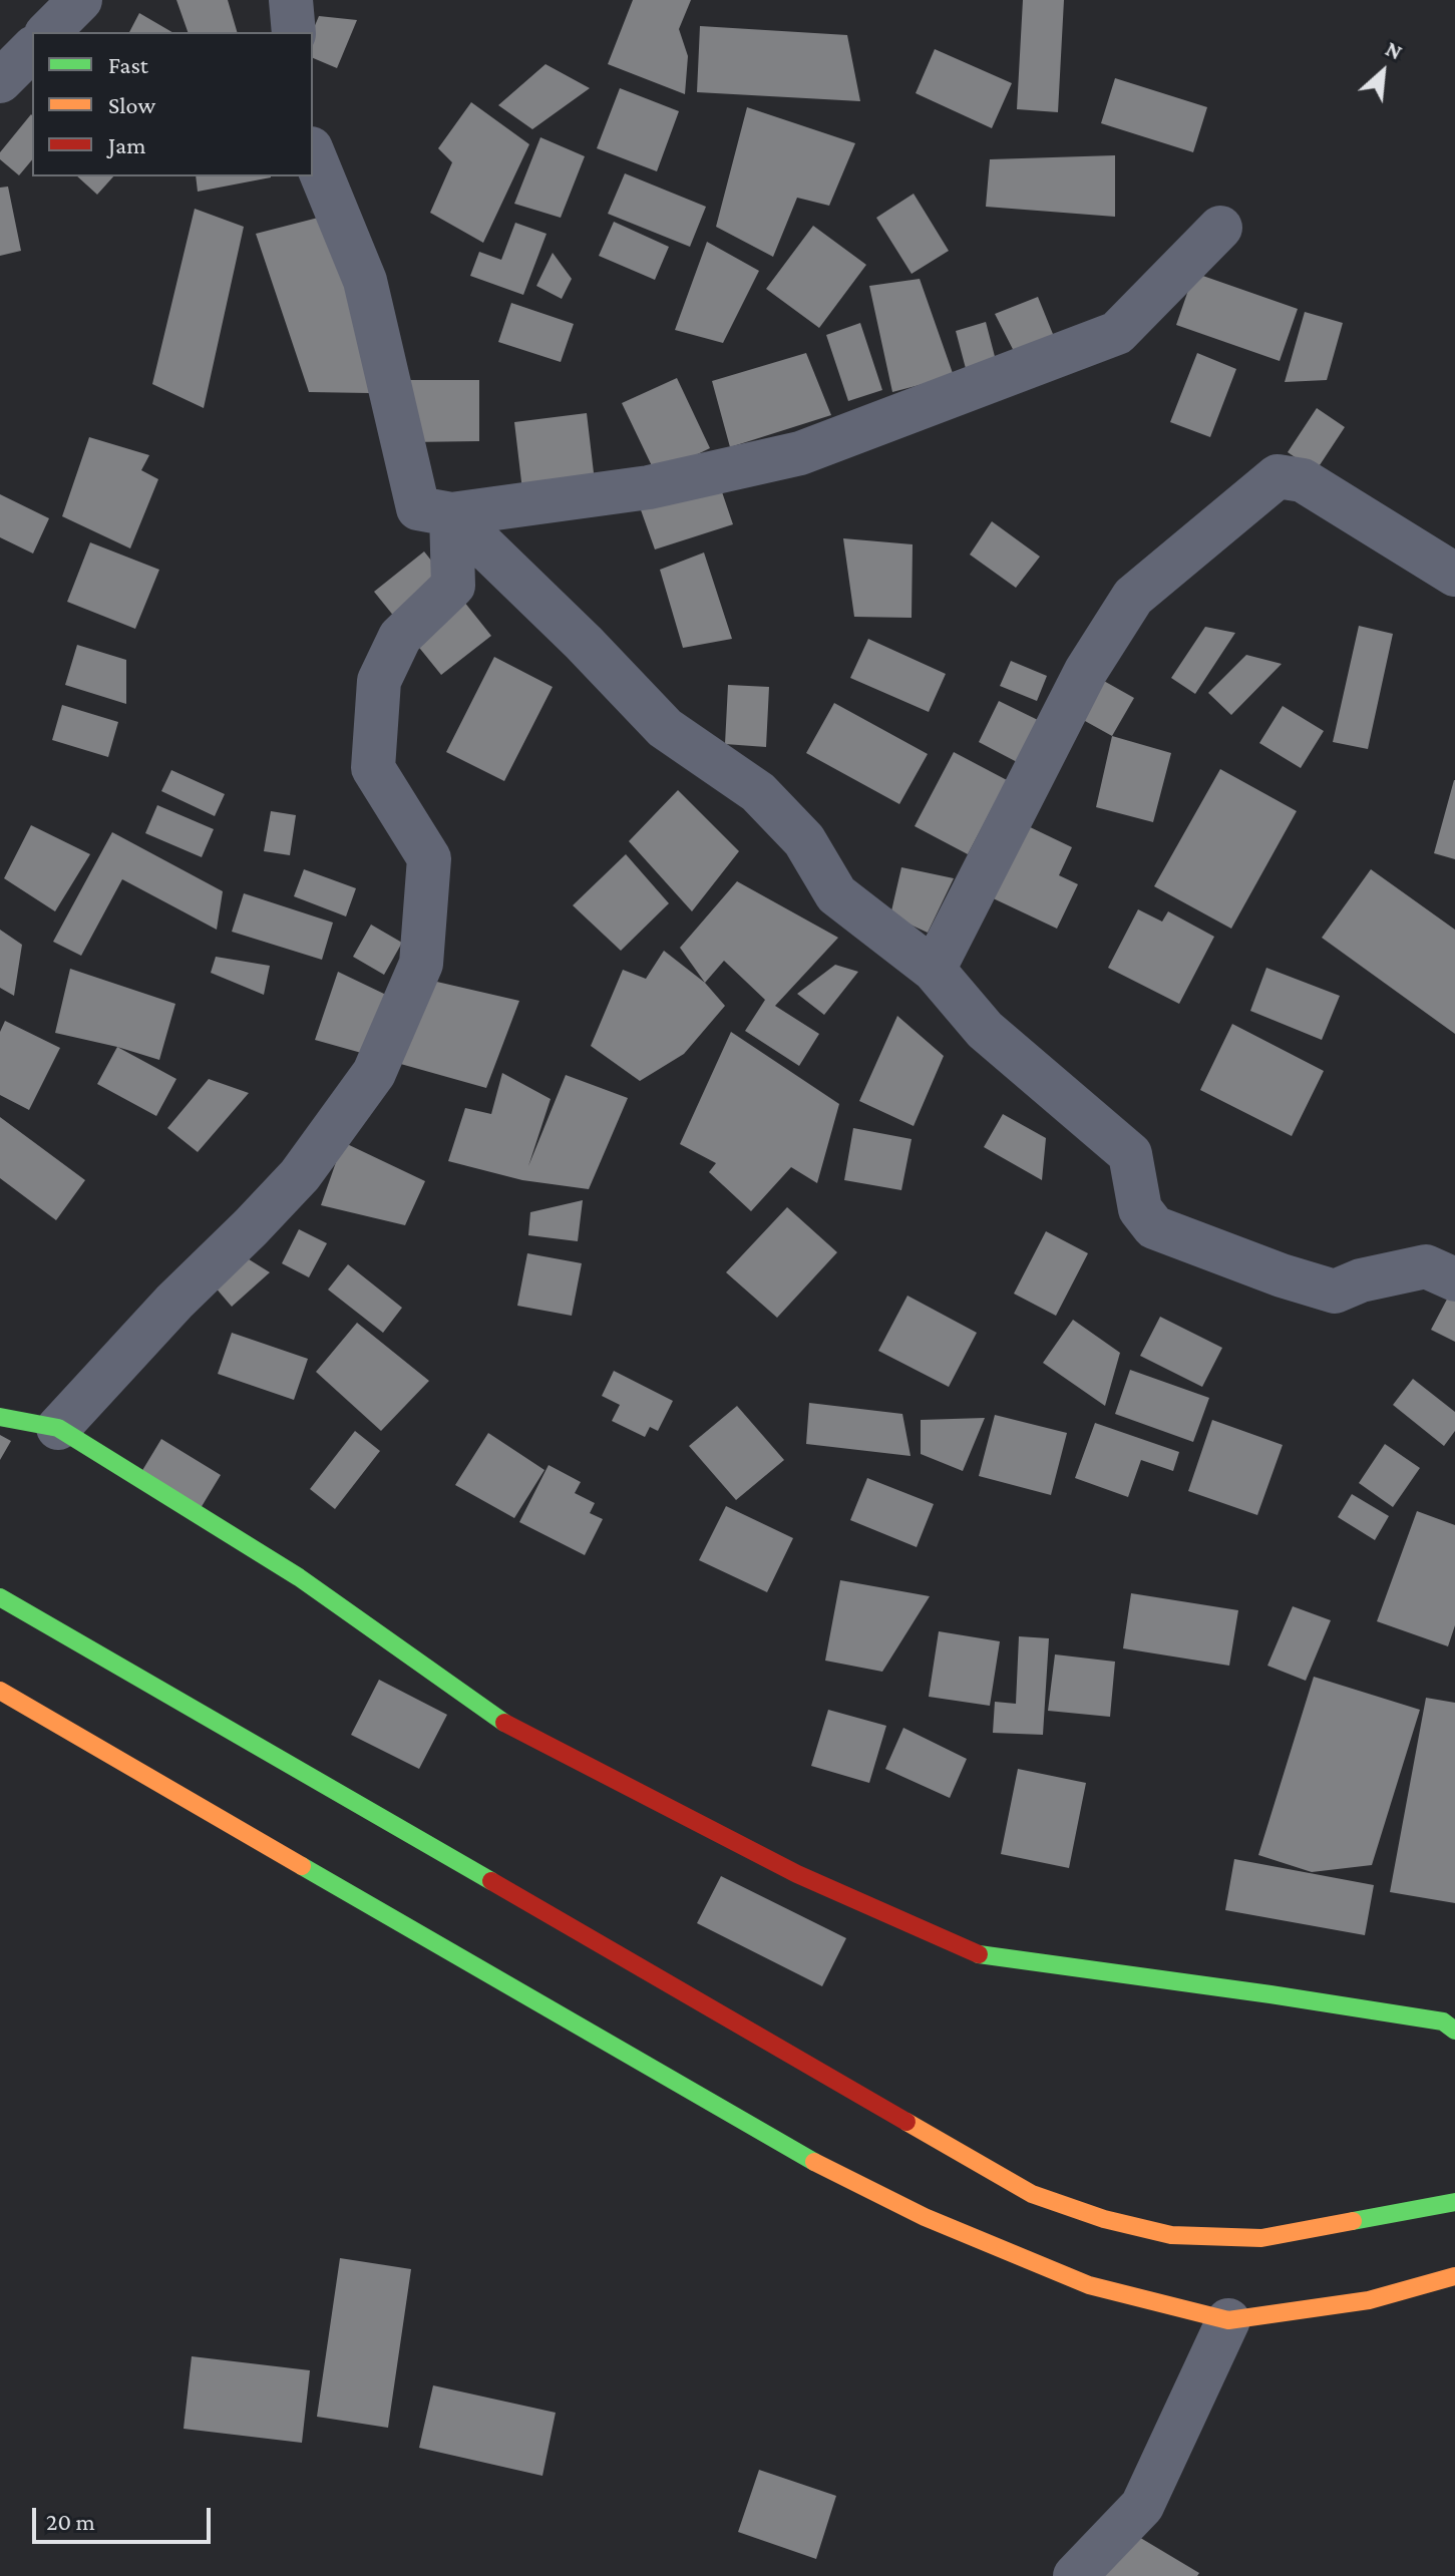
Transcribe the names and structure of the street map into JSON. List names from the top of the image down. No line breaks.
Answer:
{"legend":["Fast","Slow","Jam"],"scale_bar":"20 m","north":"top right"}
